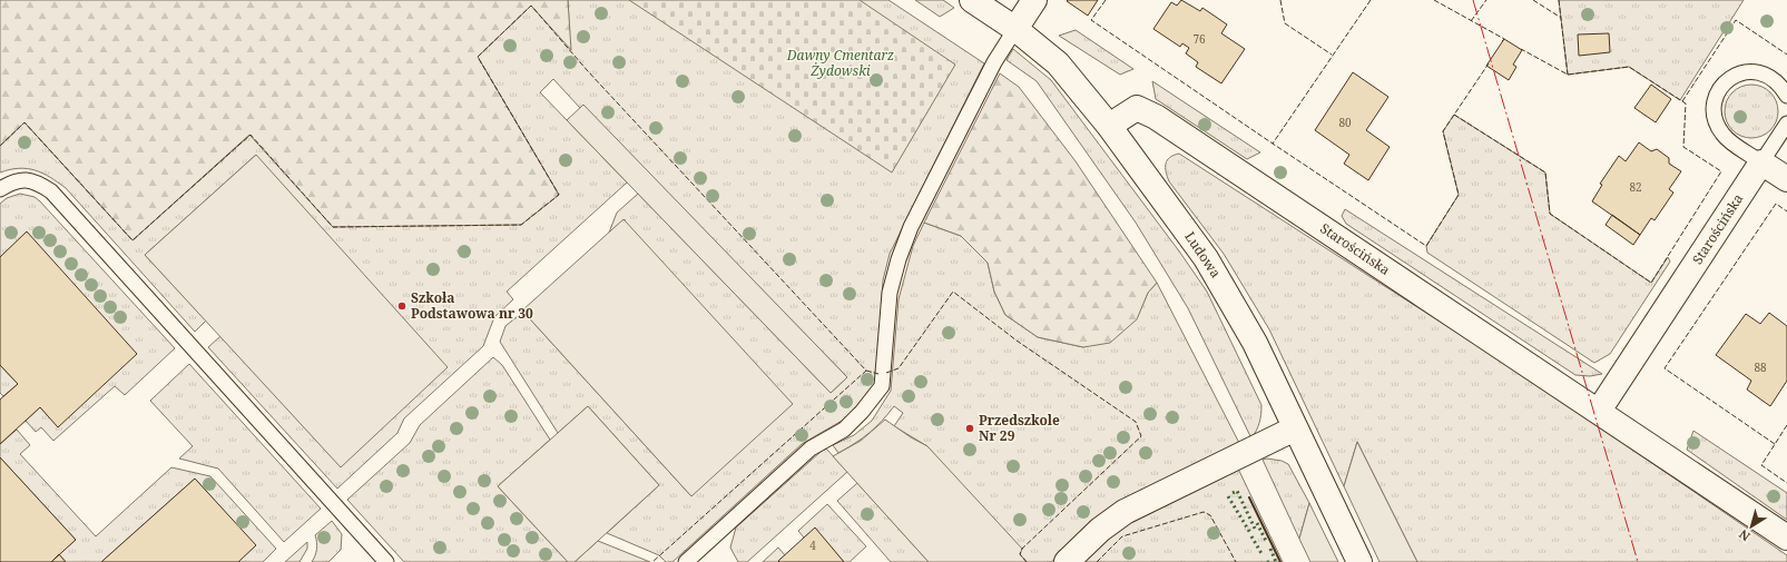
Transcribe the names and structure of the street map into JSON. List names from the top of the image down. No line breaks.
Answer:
{"streets":{"street":["Starościńska","Ludowa"]},"crossings":[["Starościńska","Ludowa"]],"parks":["Dawny Cmentarz Żydowski"],"places":["Szkoła Podstawowa nr 30","Przedszkole Nr 29"],"house_numbers":["76","80","82","88","4"],"north":"bottom left"}
